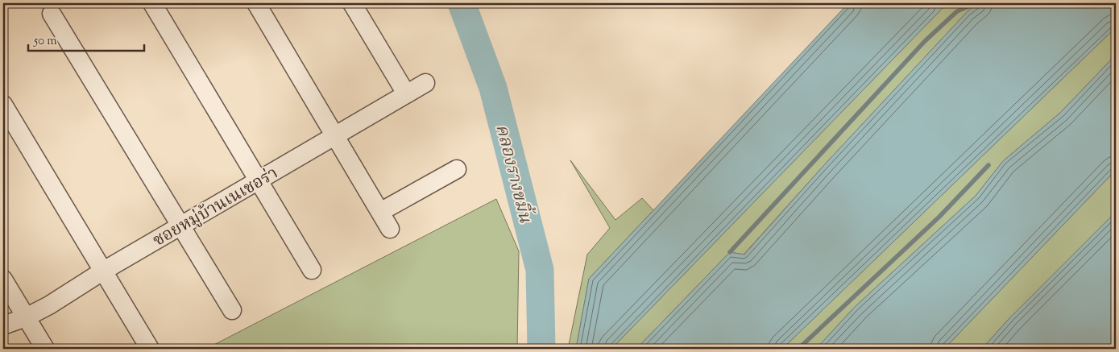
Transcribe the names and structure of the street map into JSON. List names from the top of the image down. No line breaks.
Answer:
{"streets":{"street":["ซอยหมู่บ้านเนเชอร่า"]},"water":["คลองรางขมิ้น"],"scale_bar":"50 m"}
